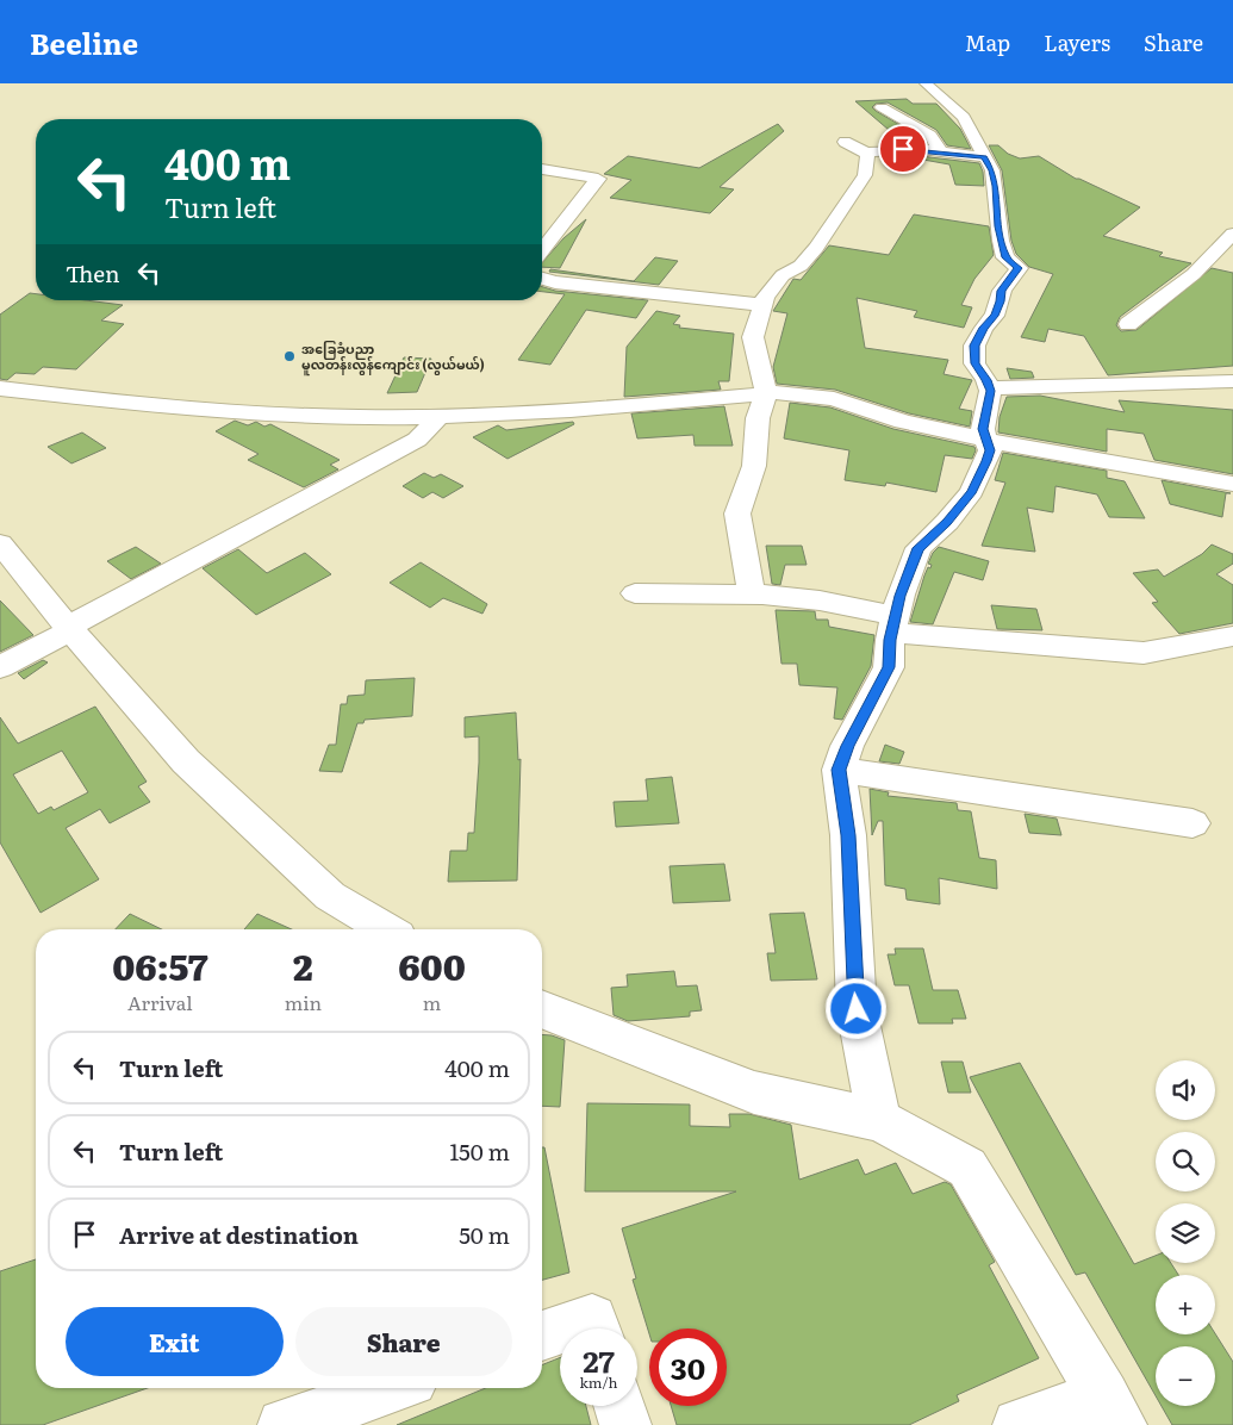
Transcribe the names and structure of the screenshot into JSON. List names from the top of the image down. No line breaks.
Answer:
{"places":["အခြေခံပညာ မူလတန်းလွန်ကျောင်း (လွယ်မယ်)"],"page":{"header":"Beeline","nav":["Map","Layers","Share"],"turn":["400 m","Turn left"],"then":"Then","eta":["06:57","Arrival","2","min","600","m"],"list":[{"name":"Turn left","value":"400 m"},{"name":"Turn left","value":"150 m"},{"name":"Arrive at destination","value":"50 m"}],"map_buttons":["+","−"],"buttons":["Exit","Share"],"speed":"27 km/h","limit":"30"}}
